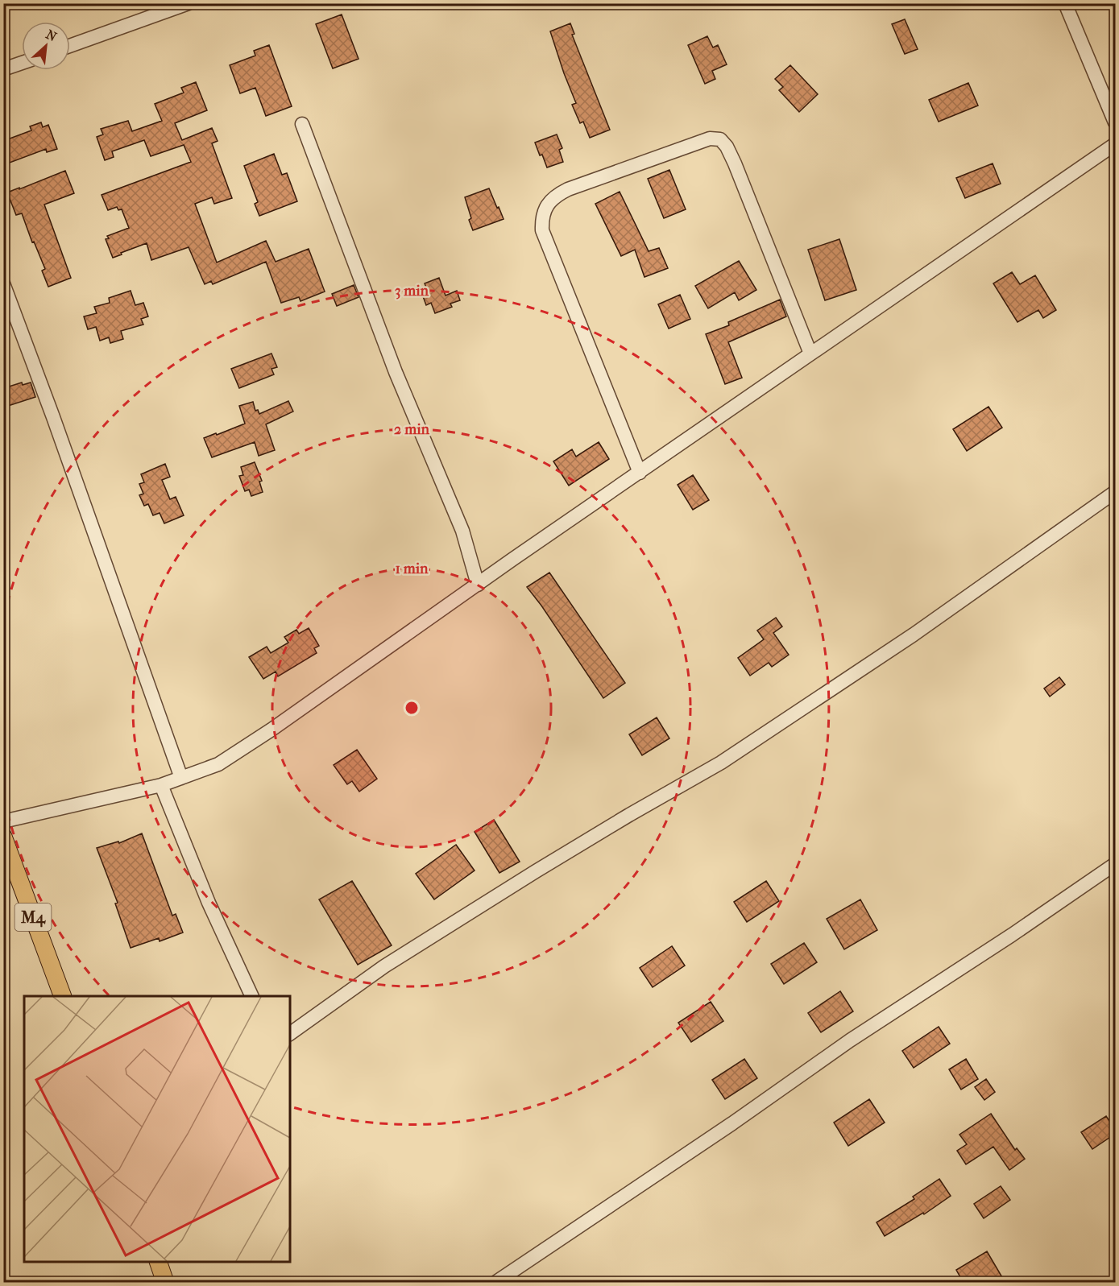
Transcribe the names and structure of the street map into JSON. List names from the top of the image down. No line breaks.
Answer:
{"streets":{"main road":["M4"]},"north":"top right","rings":["3 min","2 min","1 min"]}
